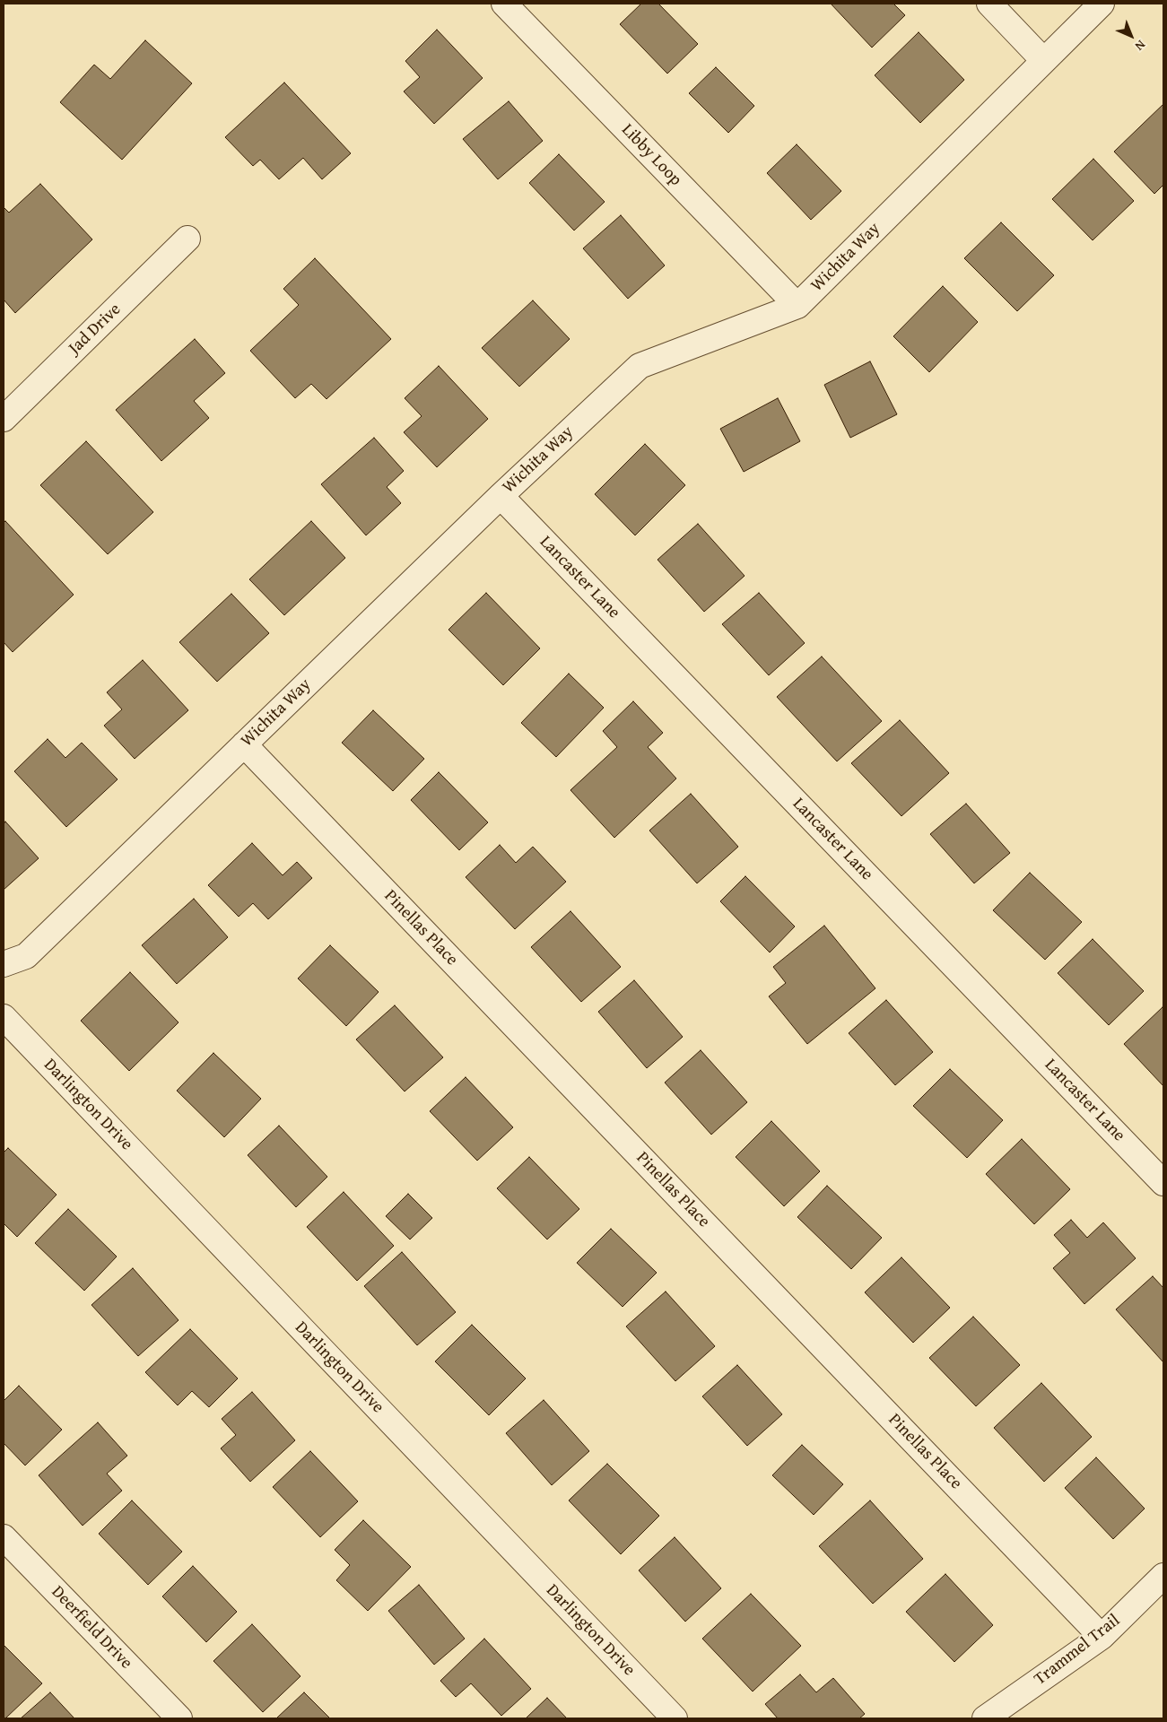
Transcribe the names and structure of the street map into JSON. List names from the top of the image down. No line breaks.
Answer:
{"streets":{"street":["Libby Loop","Wichita Way","Jad Drive","Lancaster Lane","Pinellas Place","Darlington Drive","Deerfield Drive","Trammel Trail"]},"crossings":[["Libby Loop","Wichita Way"],["Wichita Way","Lancaster Lane"],["Wichita Way","Pinellas Place"],["Pinellas Place","Trammel Trail"]],"north":"bottom right"}
